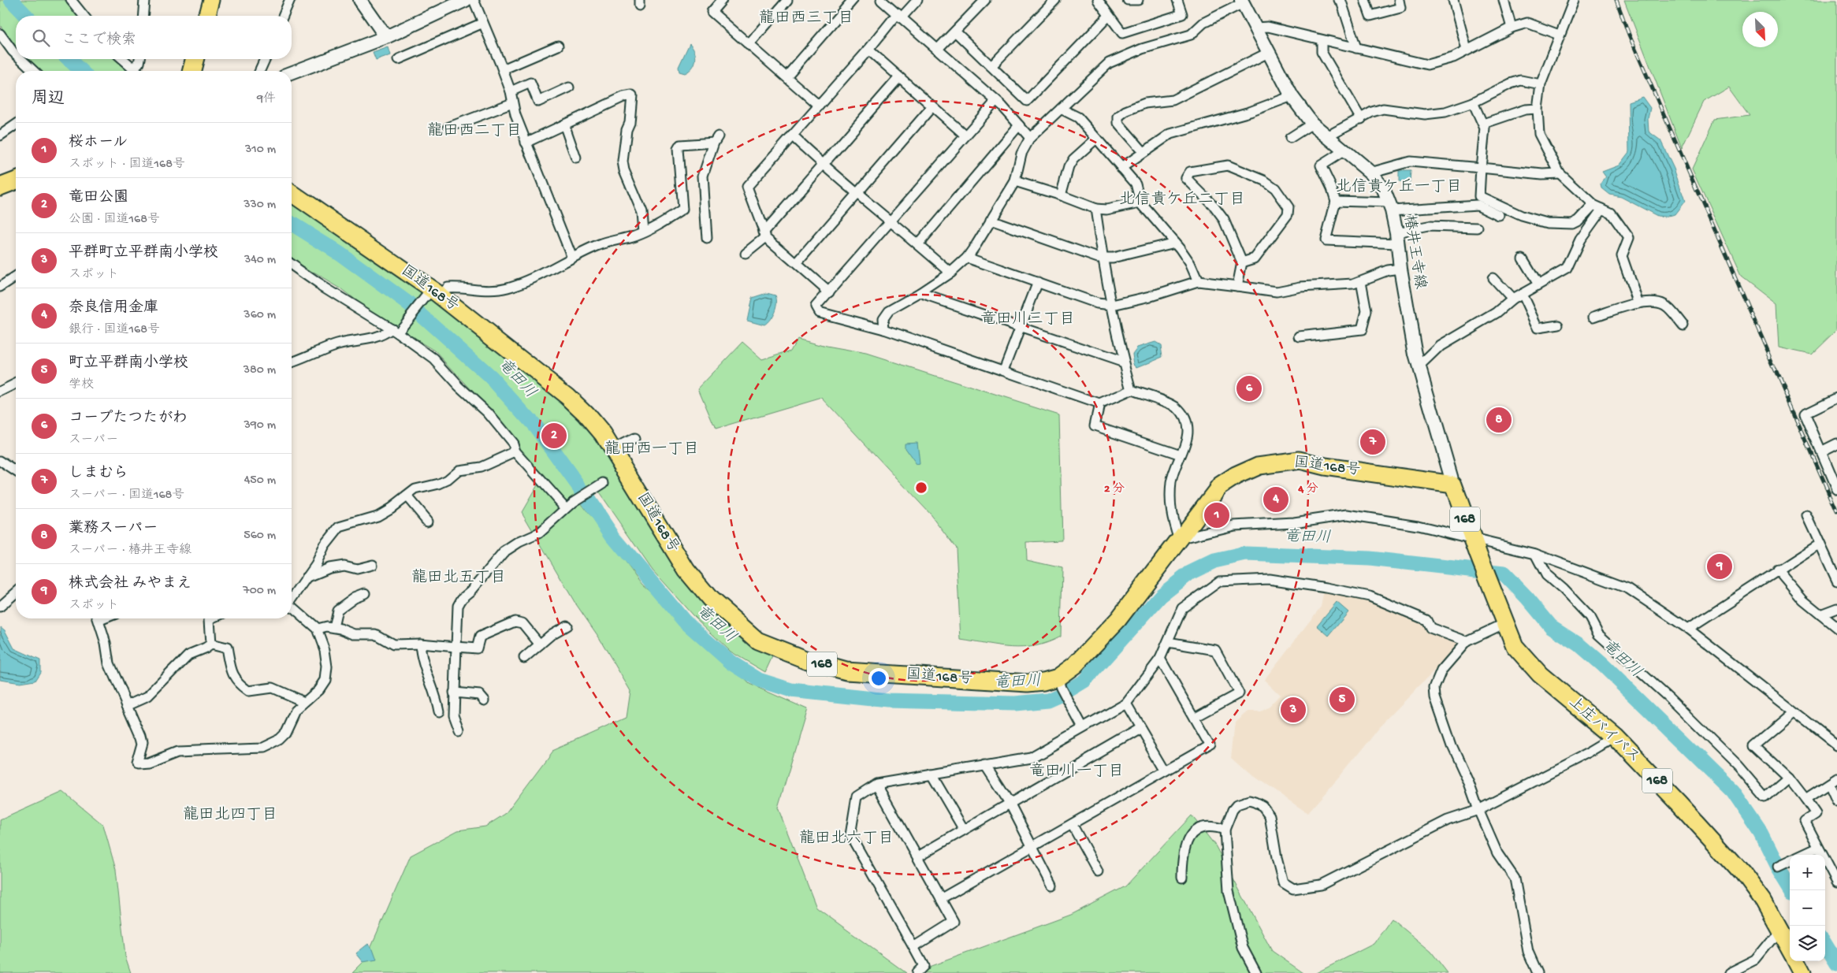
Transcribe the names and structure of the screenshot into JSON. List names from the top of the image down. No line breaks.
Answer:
{"streets":{"highway":["国道168号","168","上庄バイパス"],"main road":["椿井王寺線"]},"crossings":[["椿井王寺線","国道168号"],["椿井王寺線","上庄バイパス"],["国道168号","上庄バイパス"]],"districts":["龍田西三丁目","龍田西二丁目","北信貴ケ丘一丁目","北信貴ケ丘二丁目","竜田川三丁目","龍田西一丁目","龍田北五丁目","竜田川一丁目","龍田北四丁目","龍田北六丁目"],"water":["竜田川"],"north":"bottom right","page":{"search":"ここで検索","heading":["周辺","9件"],"list":[{"mark":"1","name":"桜ホール","note":"スポット · 国道168号","value":"310 m"},{"mark":"2","name":"竜田公園","note":"公園 · 国道168号","value":"330 m"},{"mark":"3","name":"平群町立平群南小学校","note":"スポット","value":"340 m"},{"mark":"4","name":"奈良信用金庫","note":"銀行 · 国道168号","value":"360 m"},{"mark":"5","name":"町立平群南小学校","note":"学校","value":"380 m"},{"mark":"6","name":"コープたつたがわ","note":"スーパー","value":"390 m"},{"mark":"7","name":"しまむら","note":"スーパー · 国道168号","value":"450 m"},{"mark":"8","name":"業務スーパー","note":"スーパー · 椿井王寺線","value":"560 m"},{"mark":"9","name":"株式会社 みやまえ","note":"スポット","value":"700 m"}],"pins":["6","8","2","7","4","1","9","5","3"],"map_buttons":["+","−"]},"rings":["2 分","4 分"]}
